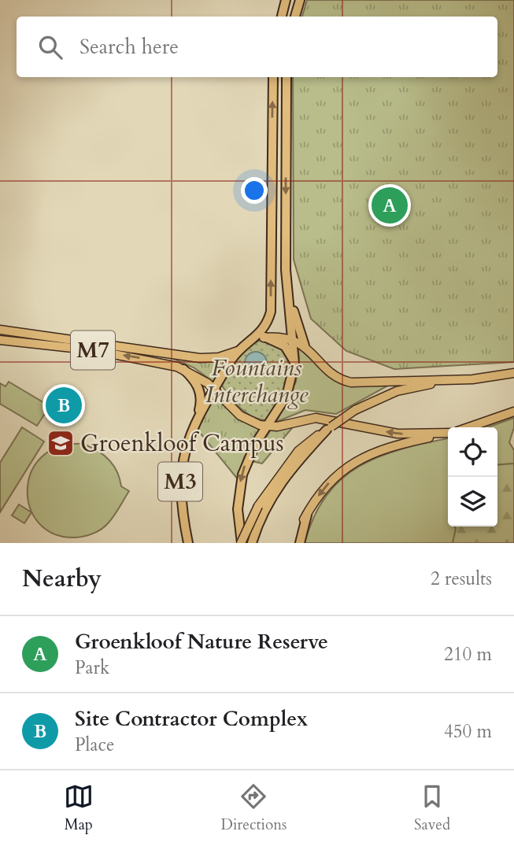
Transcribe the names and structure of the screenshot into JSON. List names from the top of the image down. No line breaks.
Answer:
{"streets":{"highway":["M7","M3"]},"crossings":[["M7","M3"]],"parks":["Fountains Interchange"],"places":{"school or university":["Groenkloof Campus"]},"page":{"search":"Search here","pins":["A","B"],"heading":["Nearby","2 results"],"list":[{"mark":"A","name":"Groenkloof Nature Reserve","note":"Park","value":"210 m"},{"mark":"B","name":"Site Contractor Complex","note":"Place","value":"450 m"}],"nav":["Map","Directions","Saved"]}}
